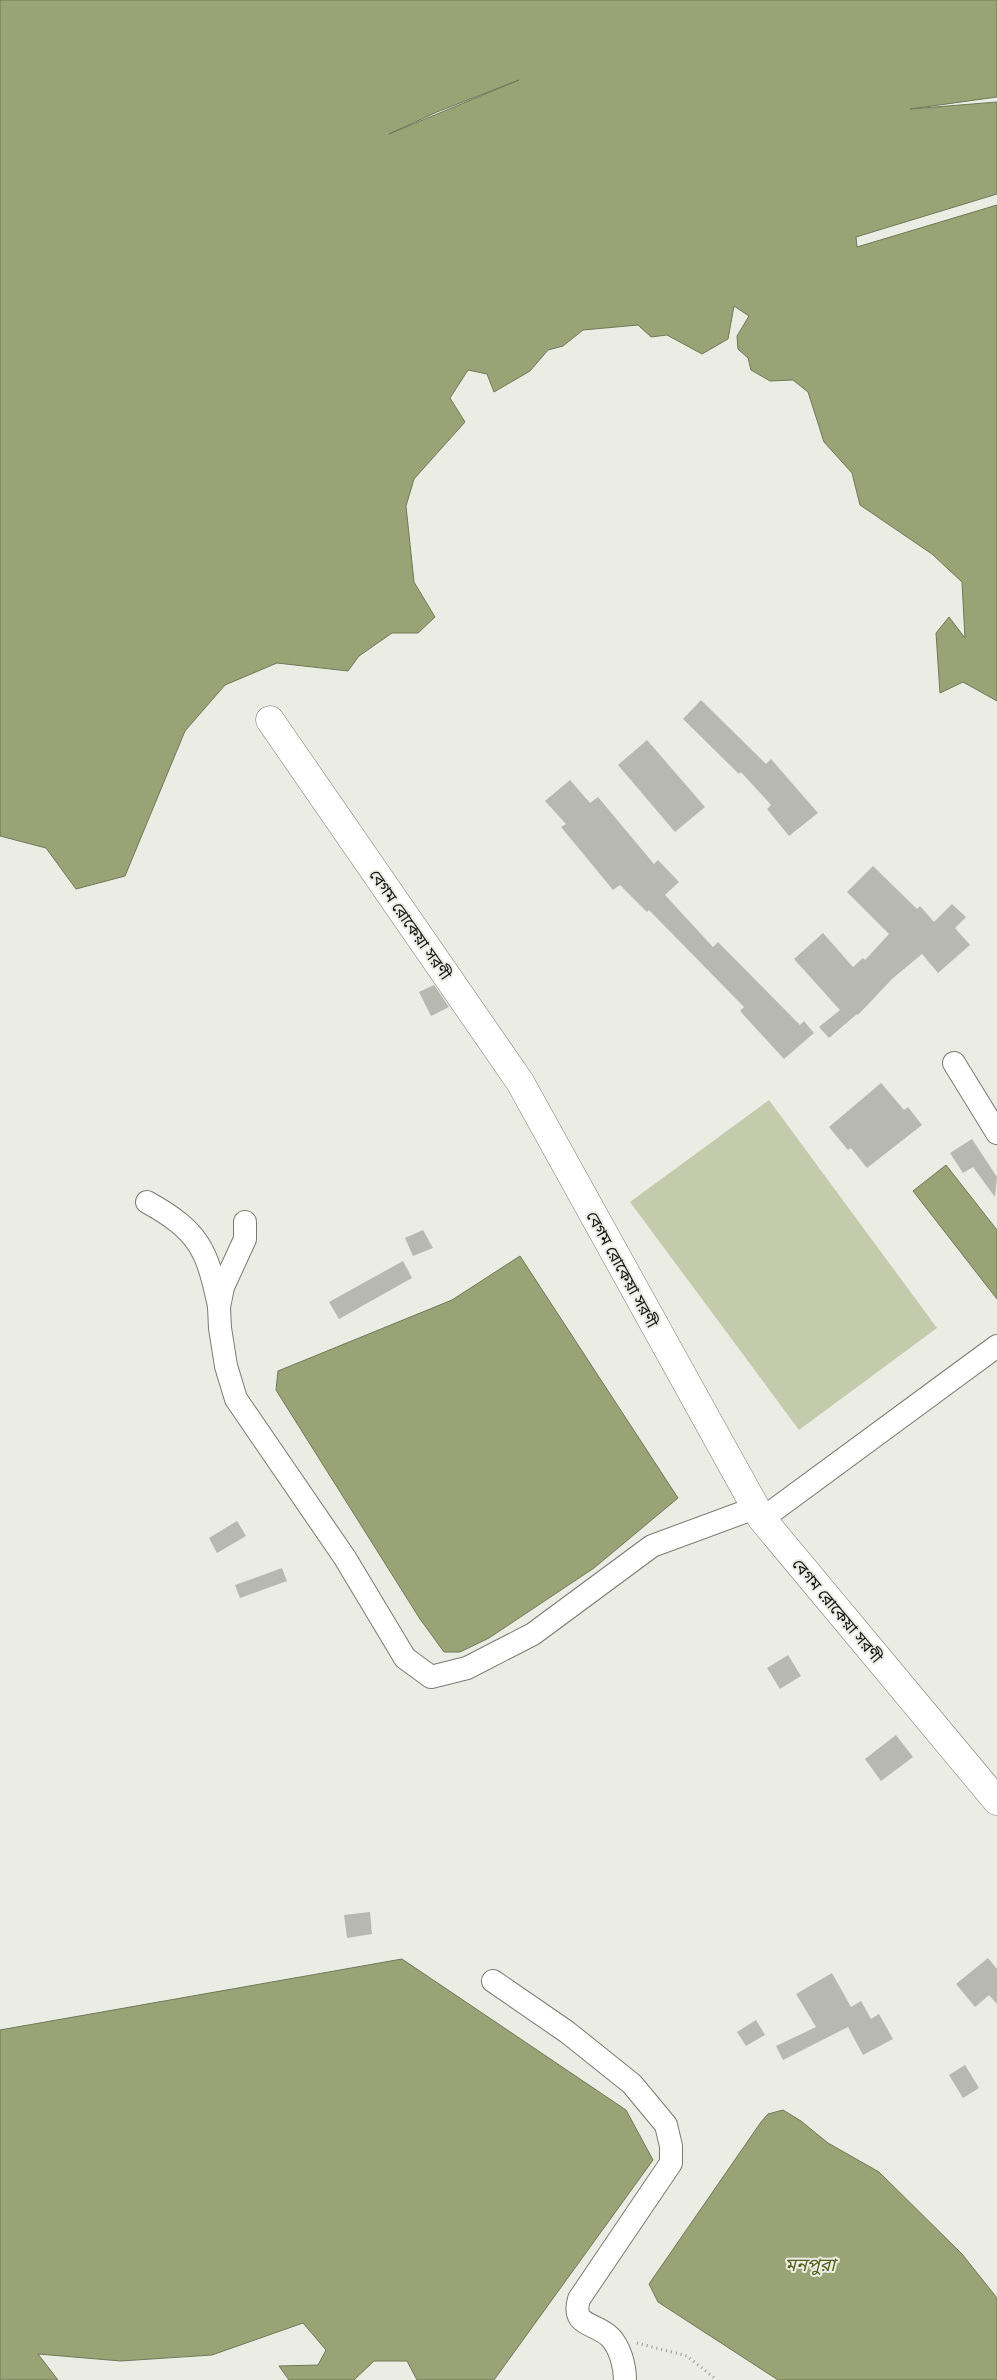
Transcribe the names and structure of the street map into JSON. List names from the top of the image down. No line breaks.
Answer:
{"streets":{"street":["বেগম রোকেয়া সরণী"]},"water":["মনপুরা"]}
